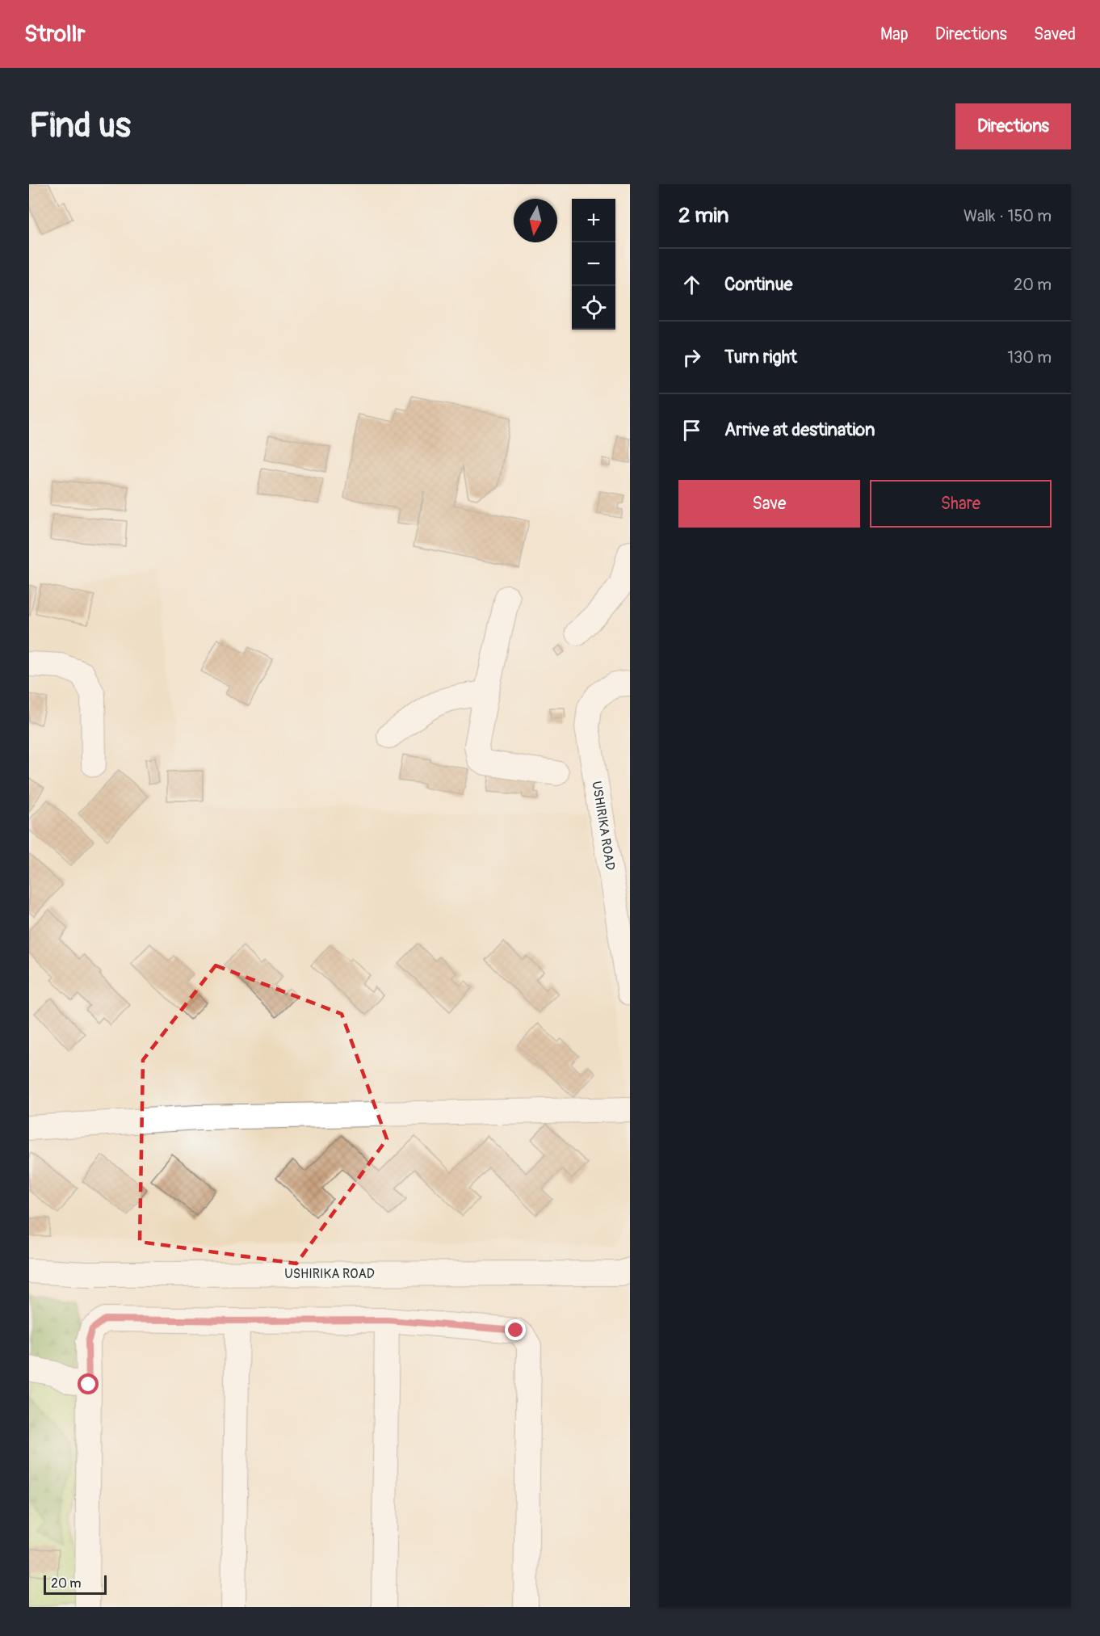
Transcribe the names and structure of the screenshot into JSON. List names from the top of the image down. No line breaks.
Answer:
{"streets":{"street":["USHIRIKA ROAD"]},"scale_bar":"20 m","north":"bottom","page":{"header":"Strollr","nav":["Map","Directions","Saved"],"buttons":["Directions",["Save","Share"]],"title":"Find us","heading":["2 min","Walk · 150 m"],"map_buttons":["+","−"],"list":[["Continue","20 m"],["Turn right","130 m"],"Arrive at destination"],"scale":"20 m"}}
